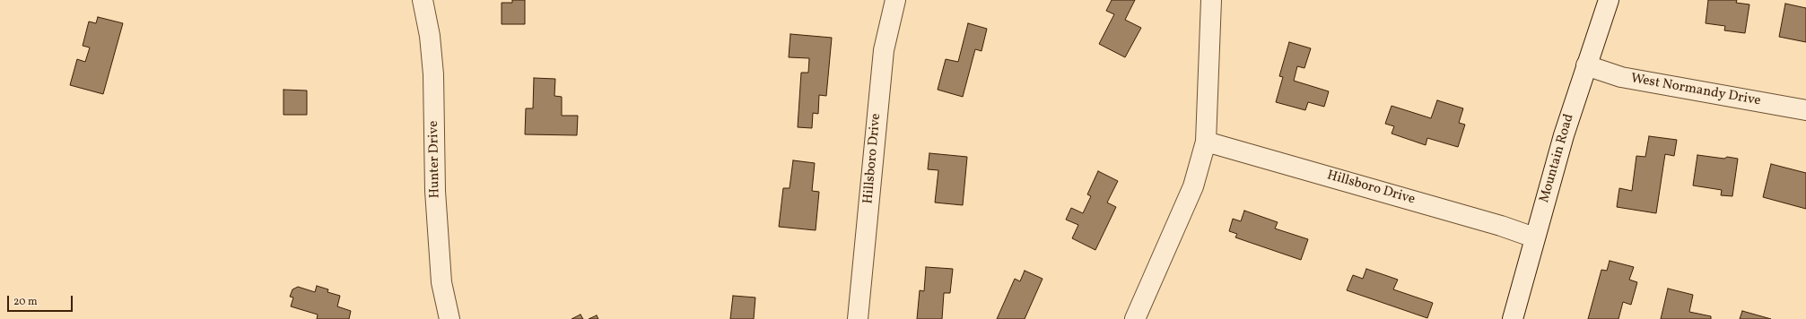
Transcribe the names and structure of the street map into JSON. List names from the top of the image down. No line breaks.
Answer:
{"streets":{"street":["West Normandy Drive","Hillsboro Drive","Mountain Road","Hunter Drive"]},"crossings":[["West Normandy Drive","Mountain Road"],["Hillsboro Drive","Mountain Road"]],"scale_bar":"20 m"}
